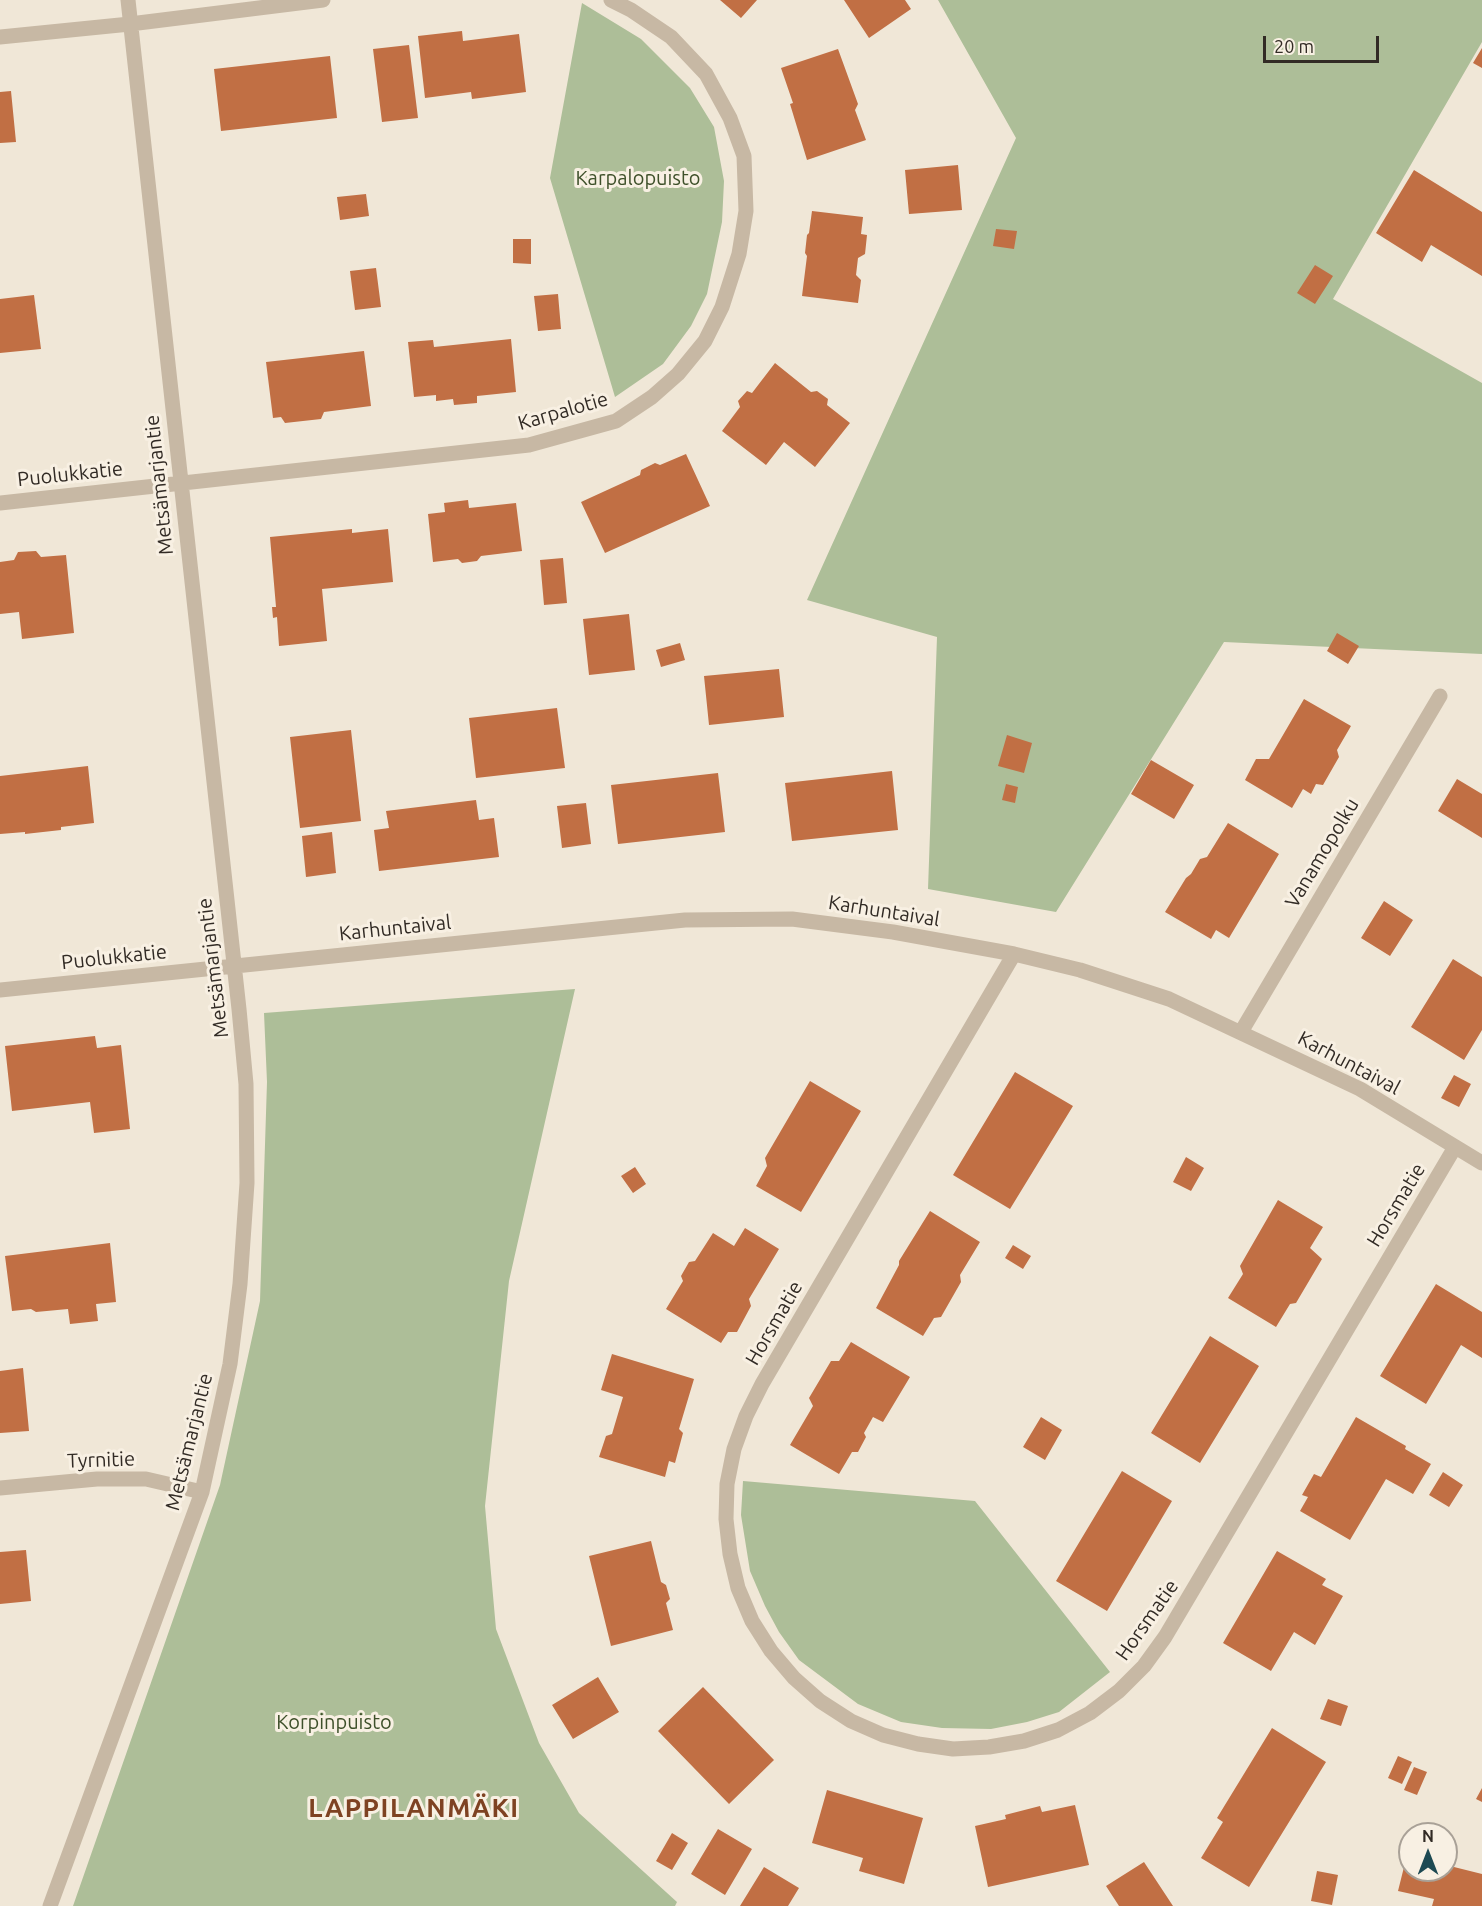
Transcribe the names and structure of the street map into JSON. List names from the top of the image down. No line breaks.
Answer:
{"streets":{"street":["Karpalotie","Puolukkatie","Metsämarjantie","Vanamopolku","Karhuntaival","Horsmatie","Tyrnitie"]},"crossings":[["Karpalotie","Puolukkatie"],["Karpalotie","Metsämarjantie"],["Puolukkatie","Metsämarjantie"],["Puolukkatie","Karhuntaival"],["Metsämarjantie","Karhuntaival"],["Metsämarjantie","Tyrnitie"],["Vanamopolku","Karhuntaival"],["Karhuntaival","Horsmatie"]],"districts":["LAPPILANMÄKI"],"parks":["Karpalopuisto","Korpinpuisto"],"scale_bar":"20 m","north":"top"}
